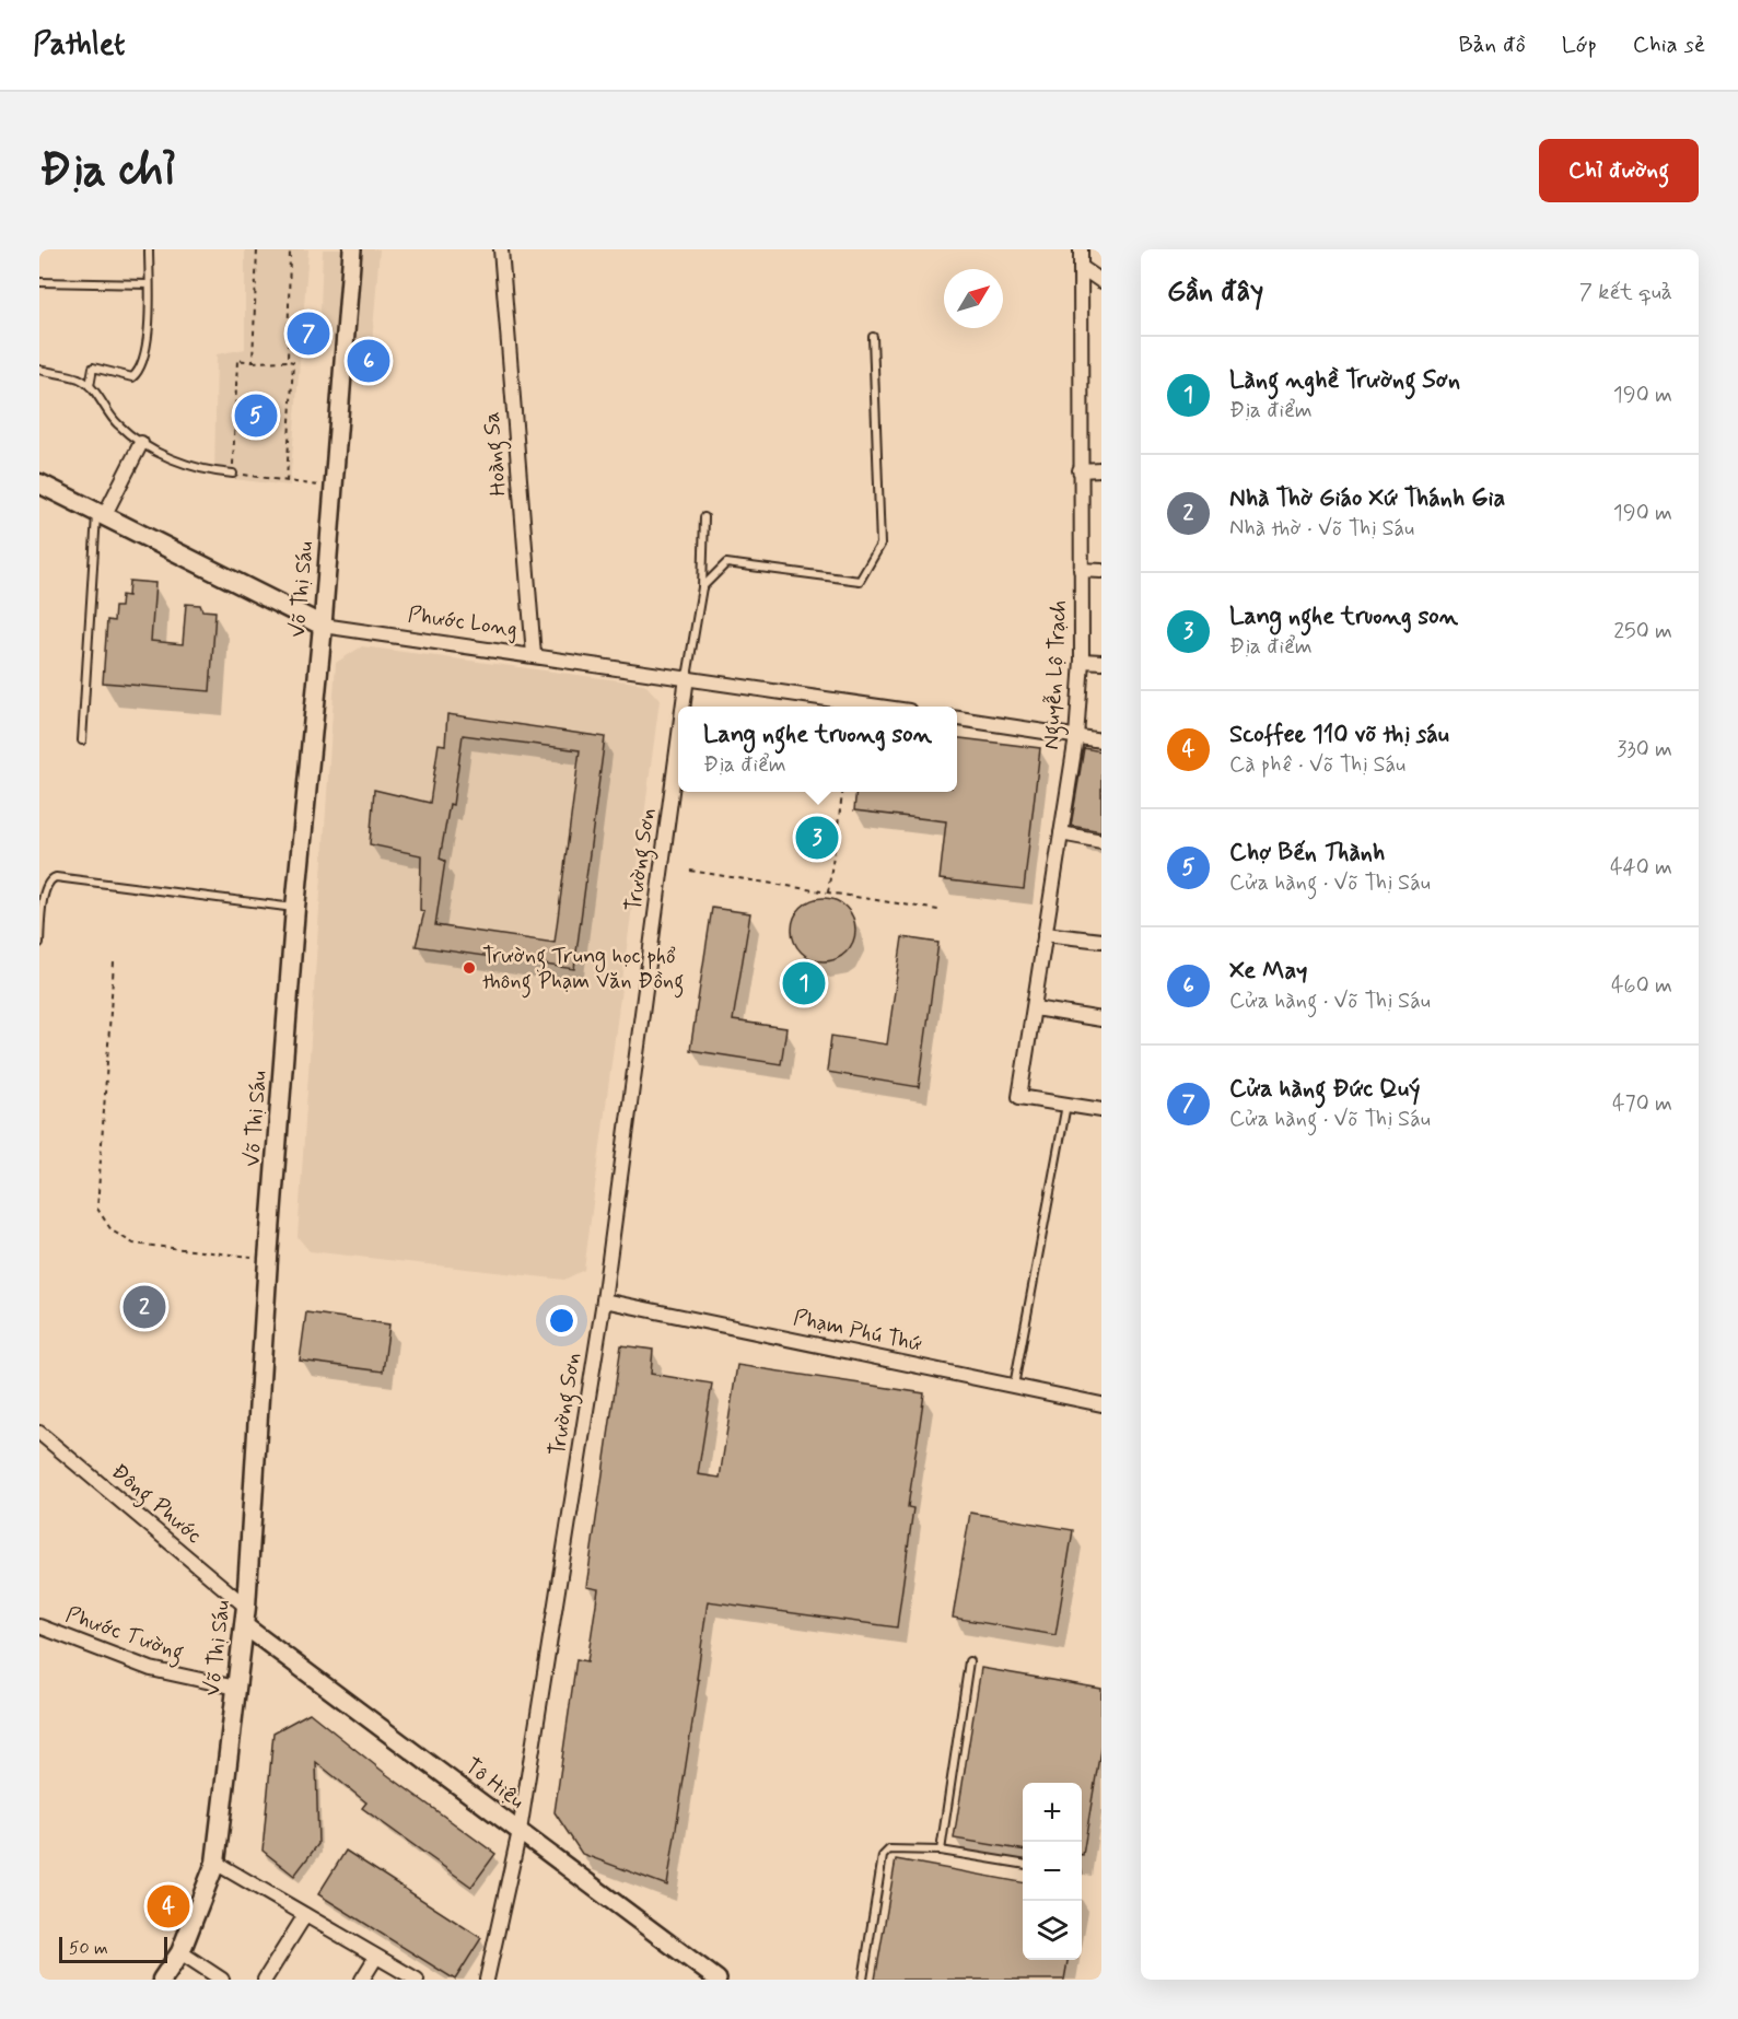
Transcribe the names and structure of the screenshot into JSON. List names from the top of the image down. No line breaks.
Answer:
{"streets":{"main road":["Võ Thị Sáu","Phước Long"],"street":["Hoàng Sa","Nguyễn Lộ Trạch","Trường Sơn","Phạm Phú Thứ","Đông Phước","Phước Tường","Tô Hiệu"]},"crossings":[["Hoàng Sa","Phước Long"],["Võ Thị Sáu","Phước Long"],["Võ Thị Sáu","Đông Phước"],["Võ Thị Sáu","Phước Tường"],["Võ Thị Sáu","Tô Hiệu"],["Phước Long","Trường Sơn"],["Trường Sơn","Phạm Phú Thứ"],["Trường Sơn","Tô Hiệu"]],"places":["Trường Trung học phổ thông Phạm Văn Đồng"],"scale_bar":"50 m","north":"top right","page":{"header":"Pathlet","nav":["Bản đồ","Lớp","Chia sẻ"],"buttons":"Chỉ đường","title":"Địa chỉ","heading":["Gần đây","7 kết quả"],"pins":["7","6","5","3","1","2","4"],"list":[{"mark":"1","name":"Làng nghề Trường Sơn","note":"Địa điểm","value":"190 m"},{"mark":"2","name":"Nhà Thờ Giáo Xứ Thánh Gia","note":"Nhà thờ · Võ Thị Sáu","value":"190 m"},{"mark":"3","name":"Lang nghe truong son","note":"Địa điểm","value":"250 m"},{"mark":"4","name":"Scoffee 110 võ thị sáu","note":"Cà phê · Võ Thị Sáu","value":"330 m"},{"mark":"5","name":"Chợ Bến Thành","note":"Cửa hàng · Võ Thị Sáu","value":"440 m"},{"mark":"6","name":"Xe May","note":"Cửa hàng · Võ Thị Sáu","value":"460 m"},{"mark":"7","name":"Cửa hàng Đức Quý","note":"Cửa hàng · Võ Thị Sáu","value":"470 m"}],"popup":["Lang nghe truong son","Địa điểm"],"map_buttons":["+","−"],"scale":"50 m"}}
